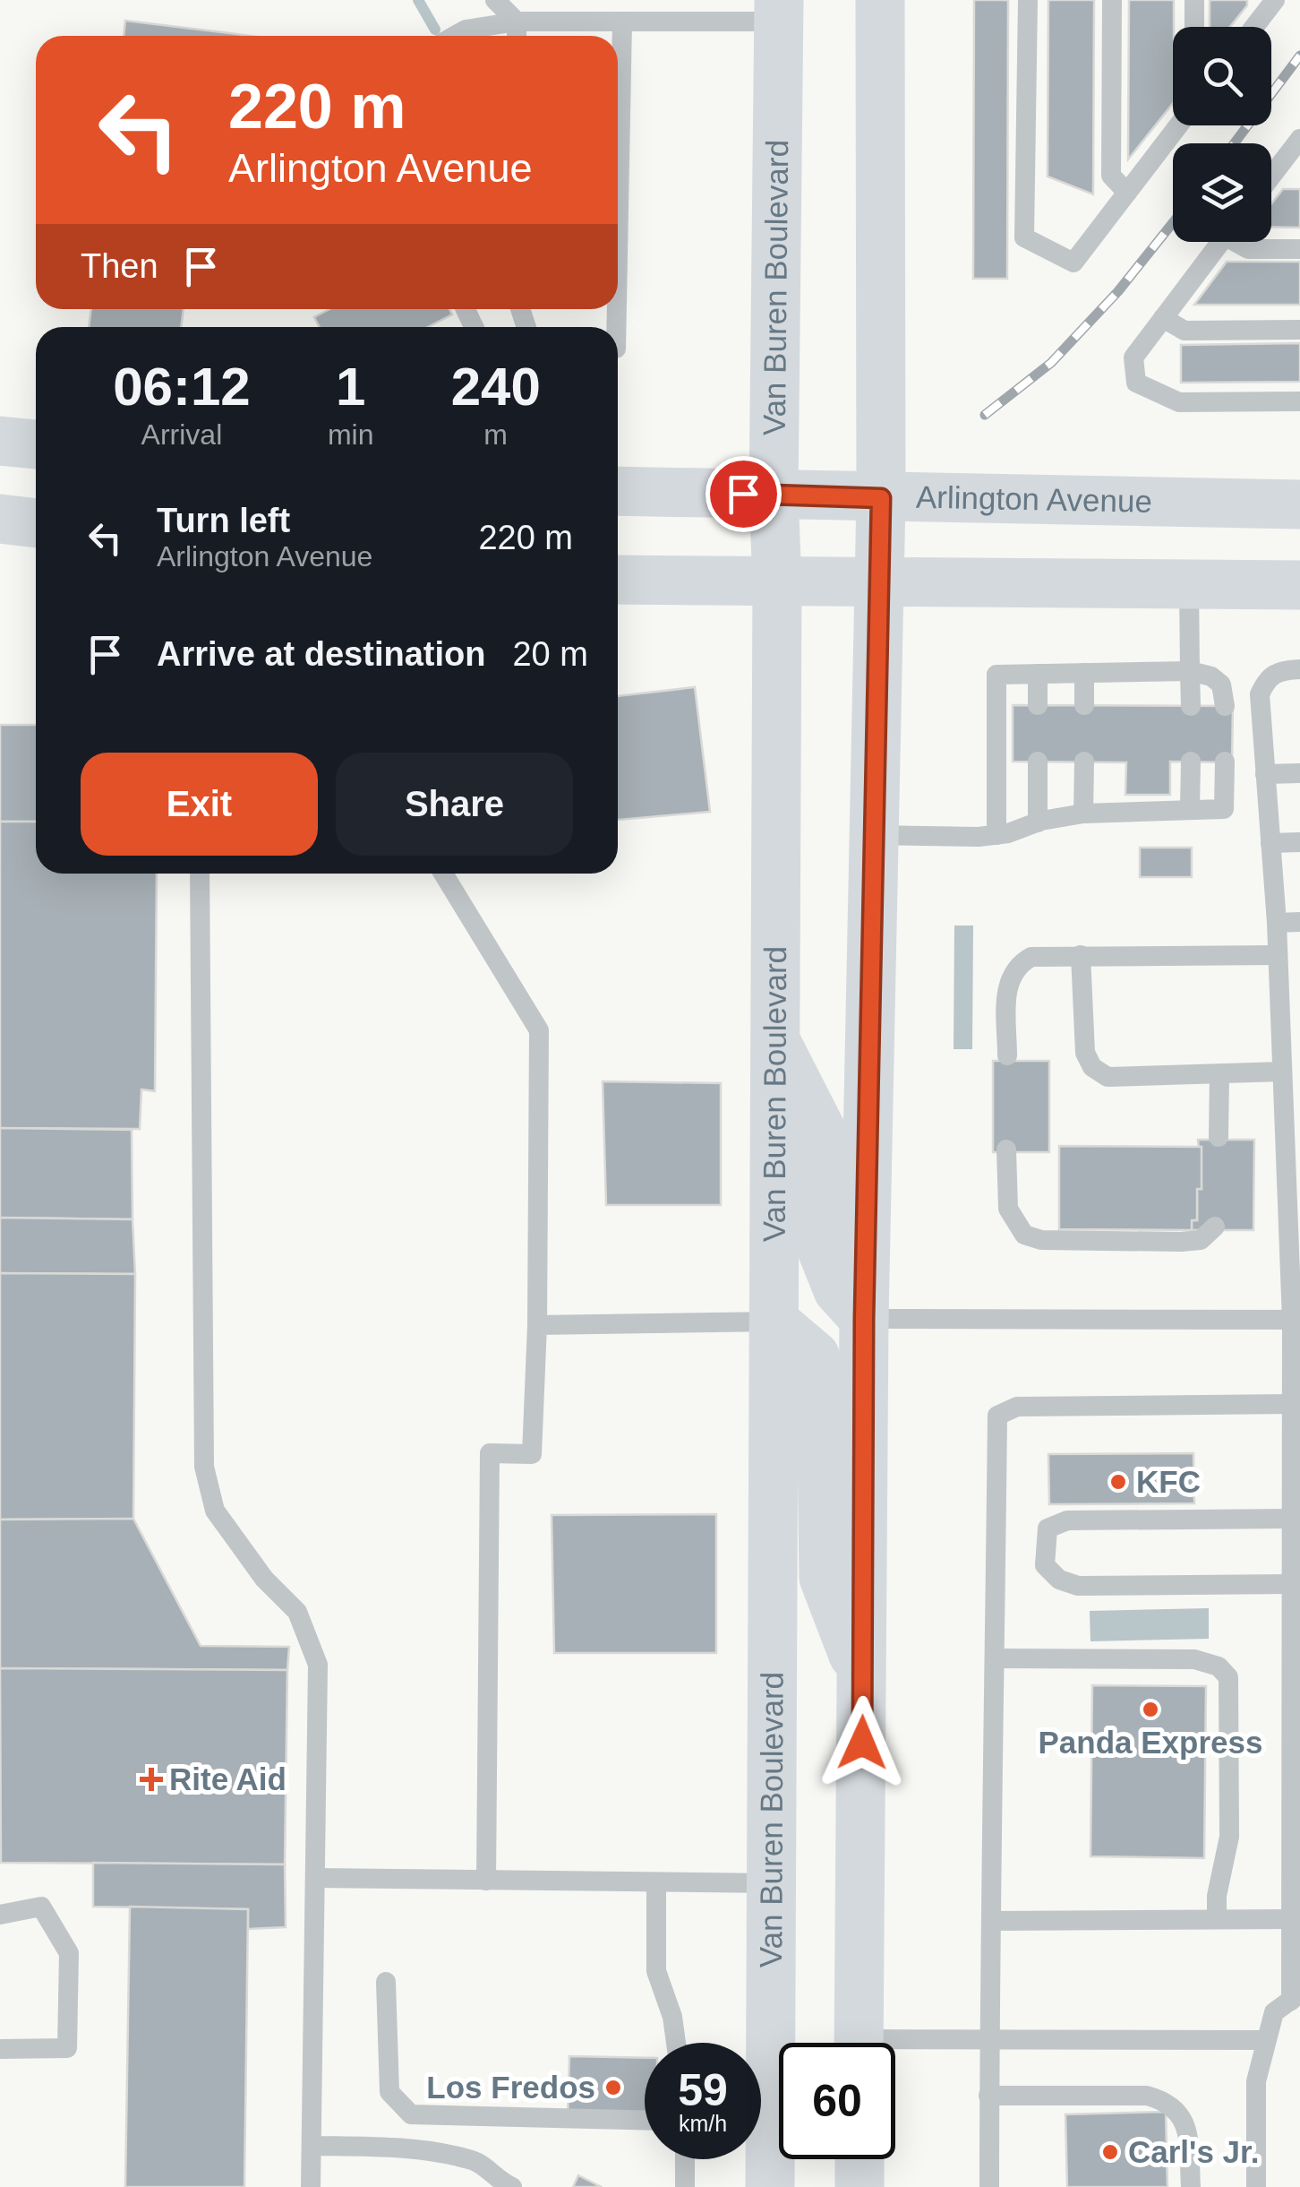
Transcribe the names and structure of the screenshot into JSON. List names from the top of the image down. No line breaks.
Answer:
{"streets":{"main road":["Van Buren Boulevard","Arlington Avenue"]},"crossings":[["Van Buren Boulevard","Arlington Avenue"]],"places":{"other":["KFC","Panda Express","Los Fredos","Carl's Jr."],"health":["Rite Aid"]},"page":{"turn":["220 m","Arlington Avenue"],"then":"Then","eta":["06:12","Arrival","1","min","240","m"],"list":[{"name":"Turn left","note":"Arlington Avenue","value":"220 m"},{"name":"Arrive at destination","value":"20 m"}],"buttons":["Exit","Share"],"speed":"59 km/h","limit":"60"}}
